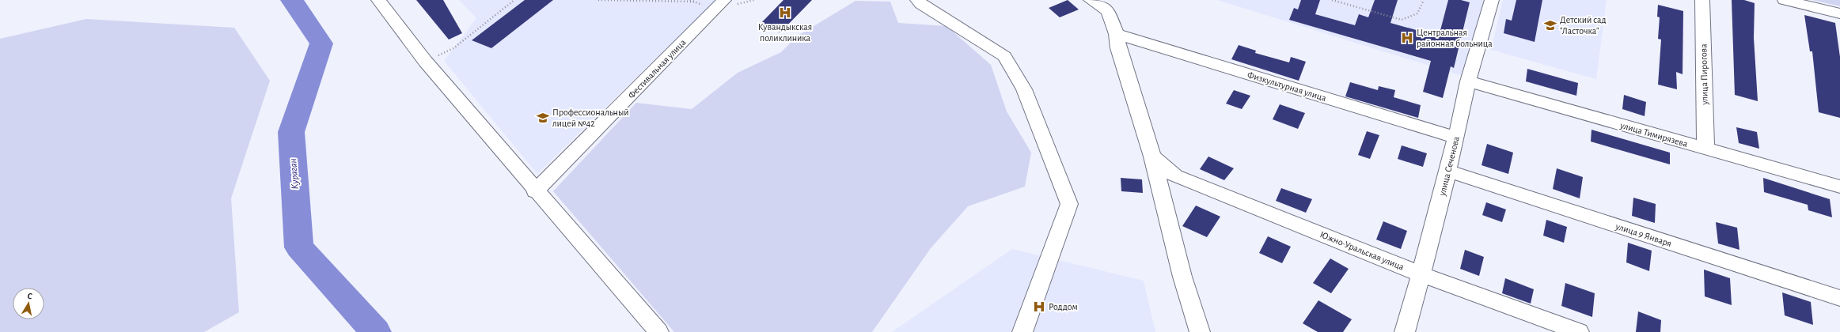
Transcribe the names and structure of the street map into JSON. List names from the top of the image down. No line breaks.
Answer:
{"streets":{"street":["Фестивальная улица","улица Пирогова","Физкультурная улица","улица Тимирязева","улица Сеченова","улица 9 Января","Южно-Уральская улица"]},"crossings":[["улица Пирогова","улица Тимирязева"],["Физкультурная улица","улица Сеченова"],["улица Тимирязева","улица Сеченова"],["улица Сеченова","улица 9 Января"],["улица Сеченова","Южно-Уральская улица"]],"water":["Кураган"],"places":{"hospital":["Кувандыкская поликлиника","Центральная районная больница","Роддом"],"school or university":["Детский сад \"Ласточка\"","Профессиональный лицей №42"]},"north":"top"}
